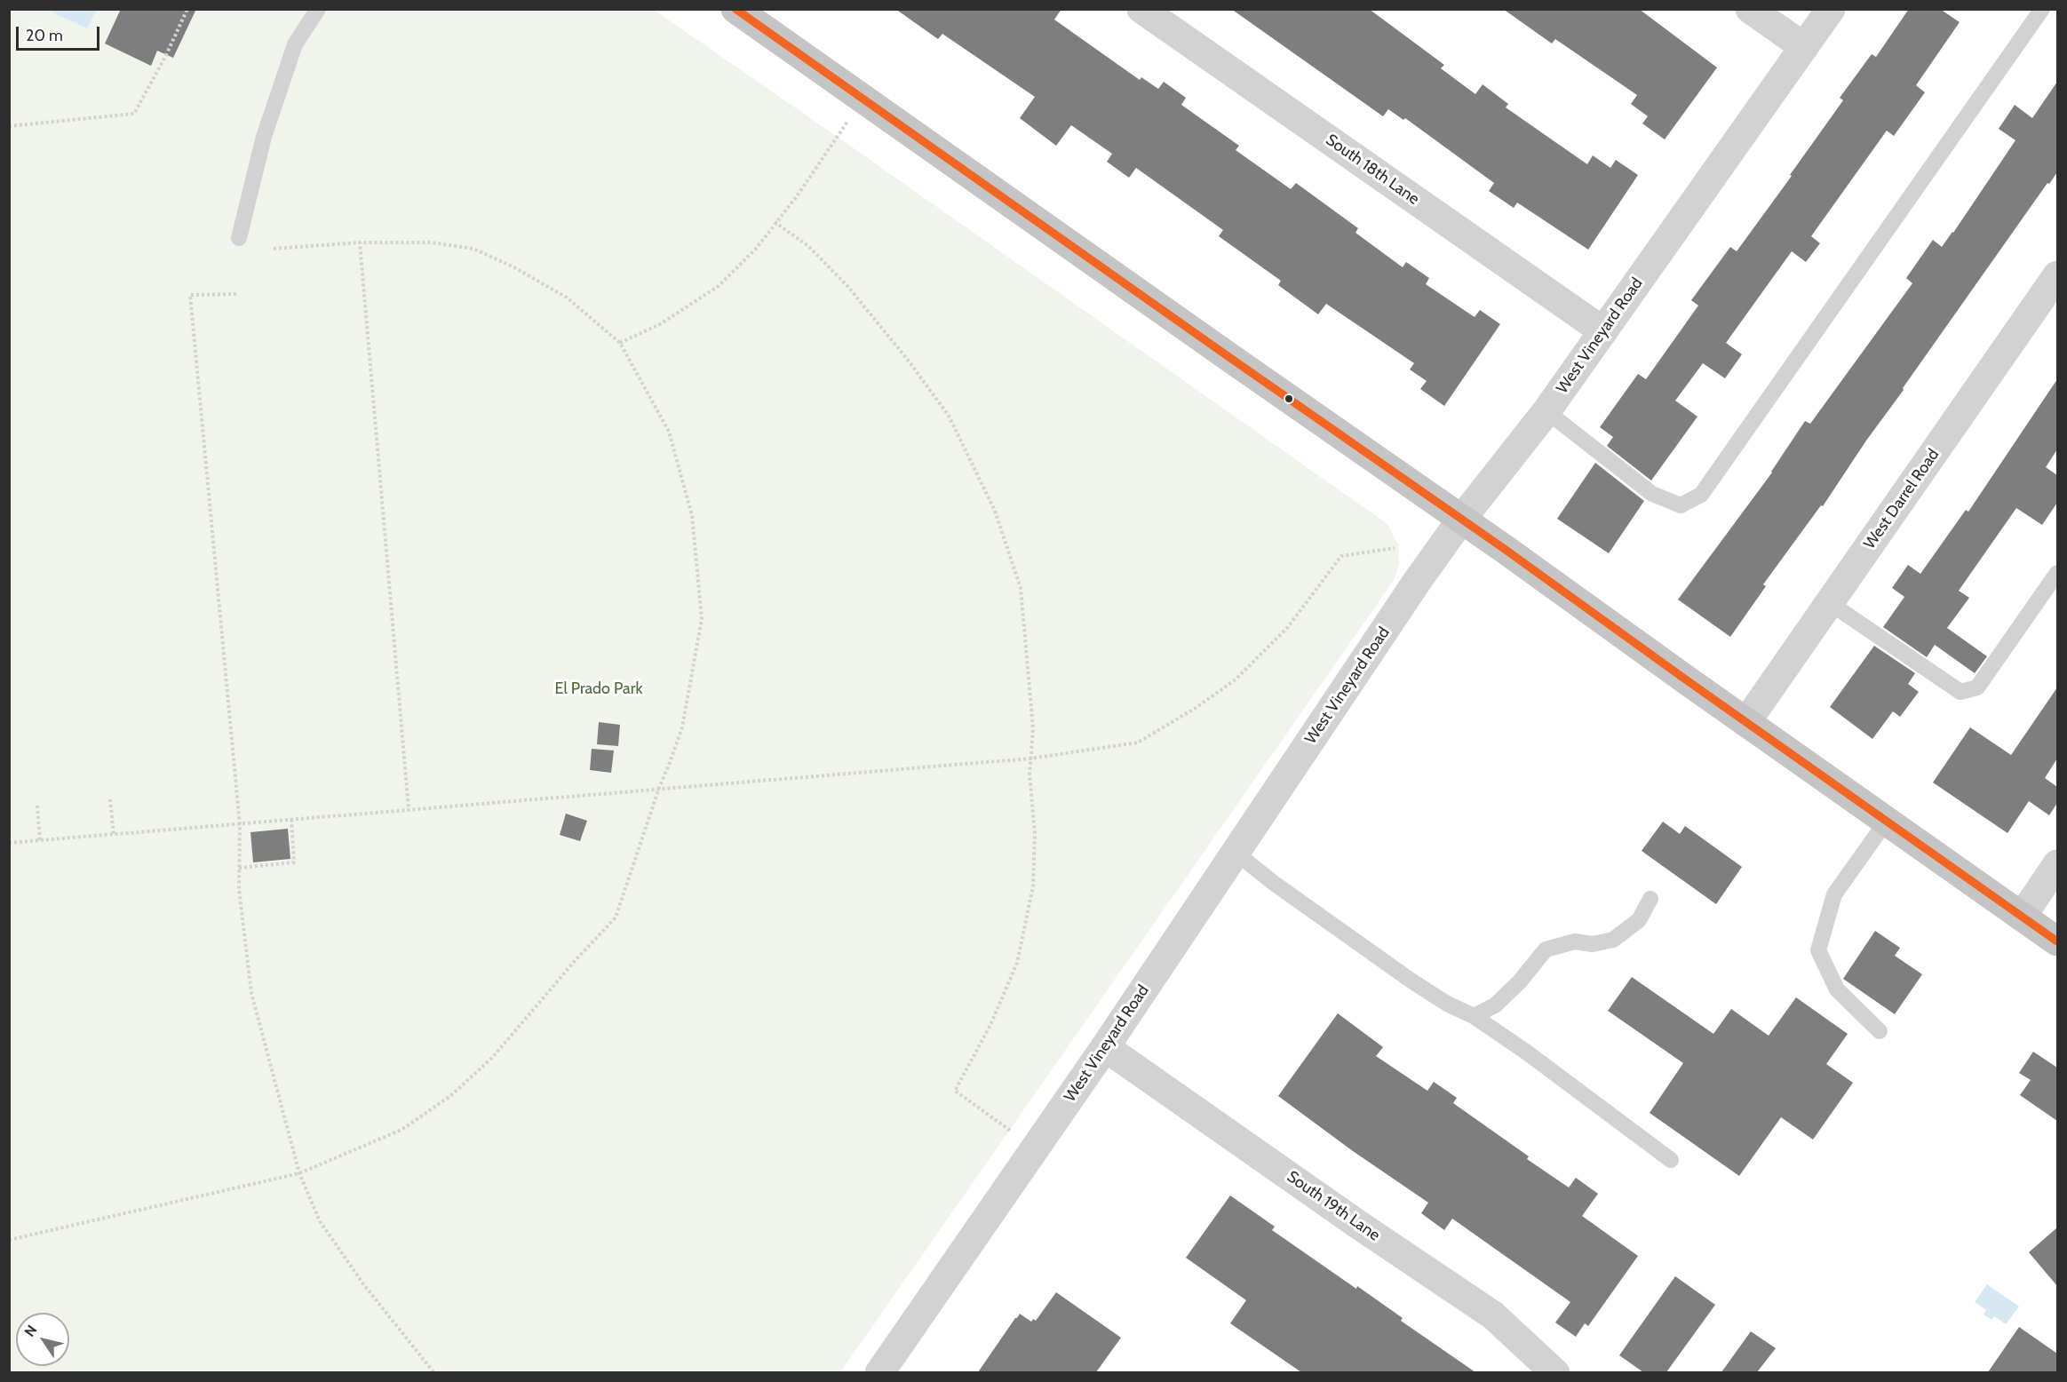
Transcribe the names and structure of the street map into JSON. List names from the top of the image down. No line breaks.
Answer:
{"streets":{"street":["South 18th Lane","West Vineyard Road","West Darrel Road","South 19th Lane"]},"crossings":[["South 18th Lane","West Vineyard Road"],["West Vineyard Road","South 19th Lane"]],"parks":["El Prado Park"],"scale_bar":"20 m","north":"top left"}
